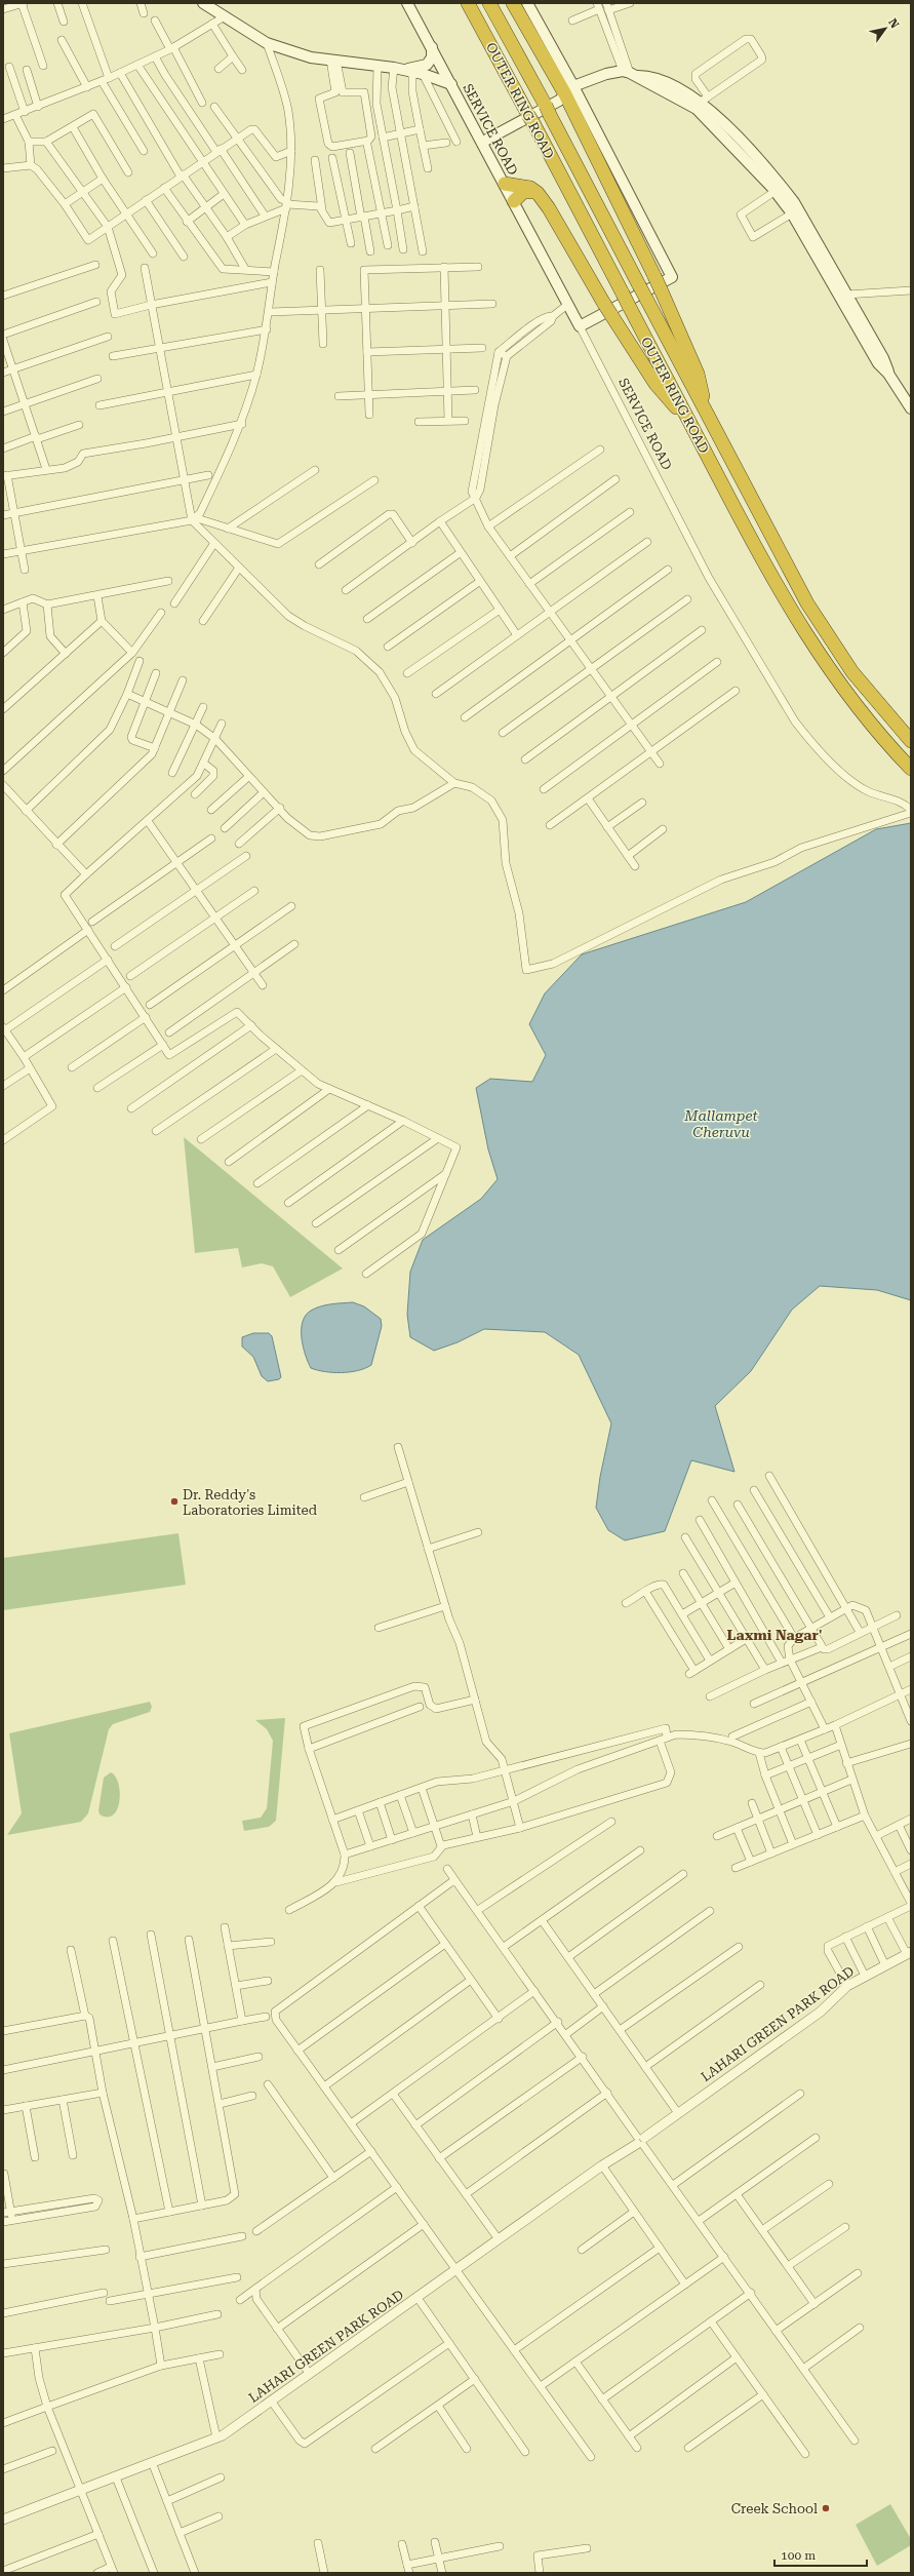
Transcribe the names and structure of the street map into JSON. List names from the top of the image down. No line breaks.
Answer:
{"streets":{"highway":["OUTER RING ROAD"],"main road":["SERVICE ROAD"],"street":["LAHARI GREEN PARK ROAD"]},"districts":["Laxmi Nagar'"],"water":["Mallampet Cheruvu"],"places":["Dr. Reddy's Laboratories Limited","Creek School"],"scale_bar":"100 m","north":"top right"}
